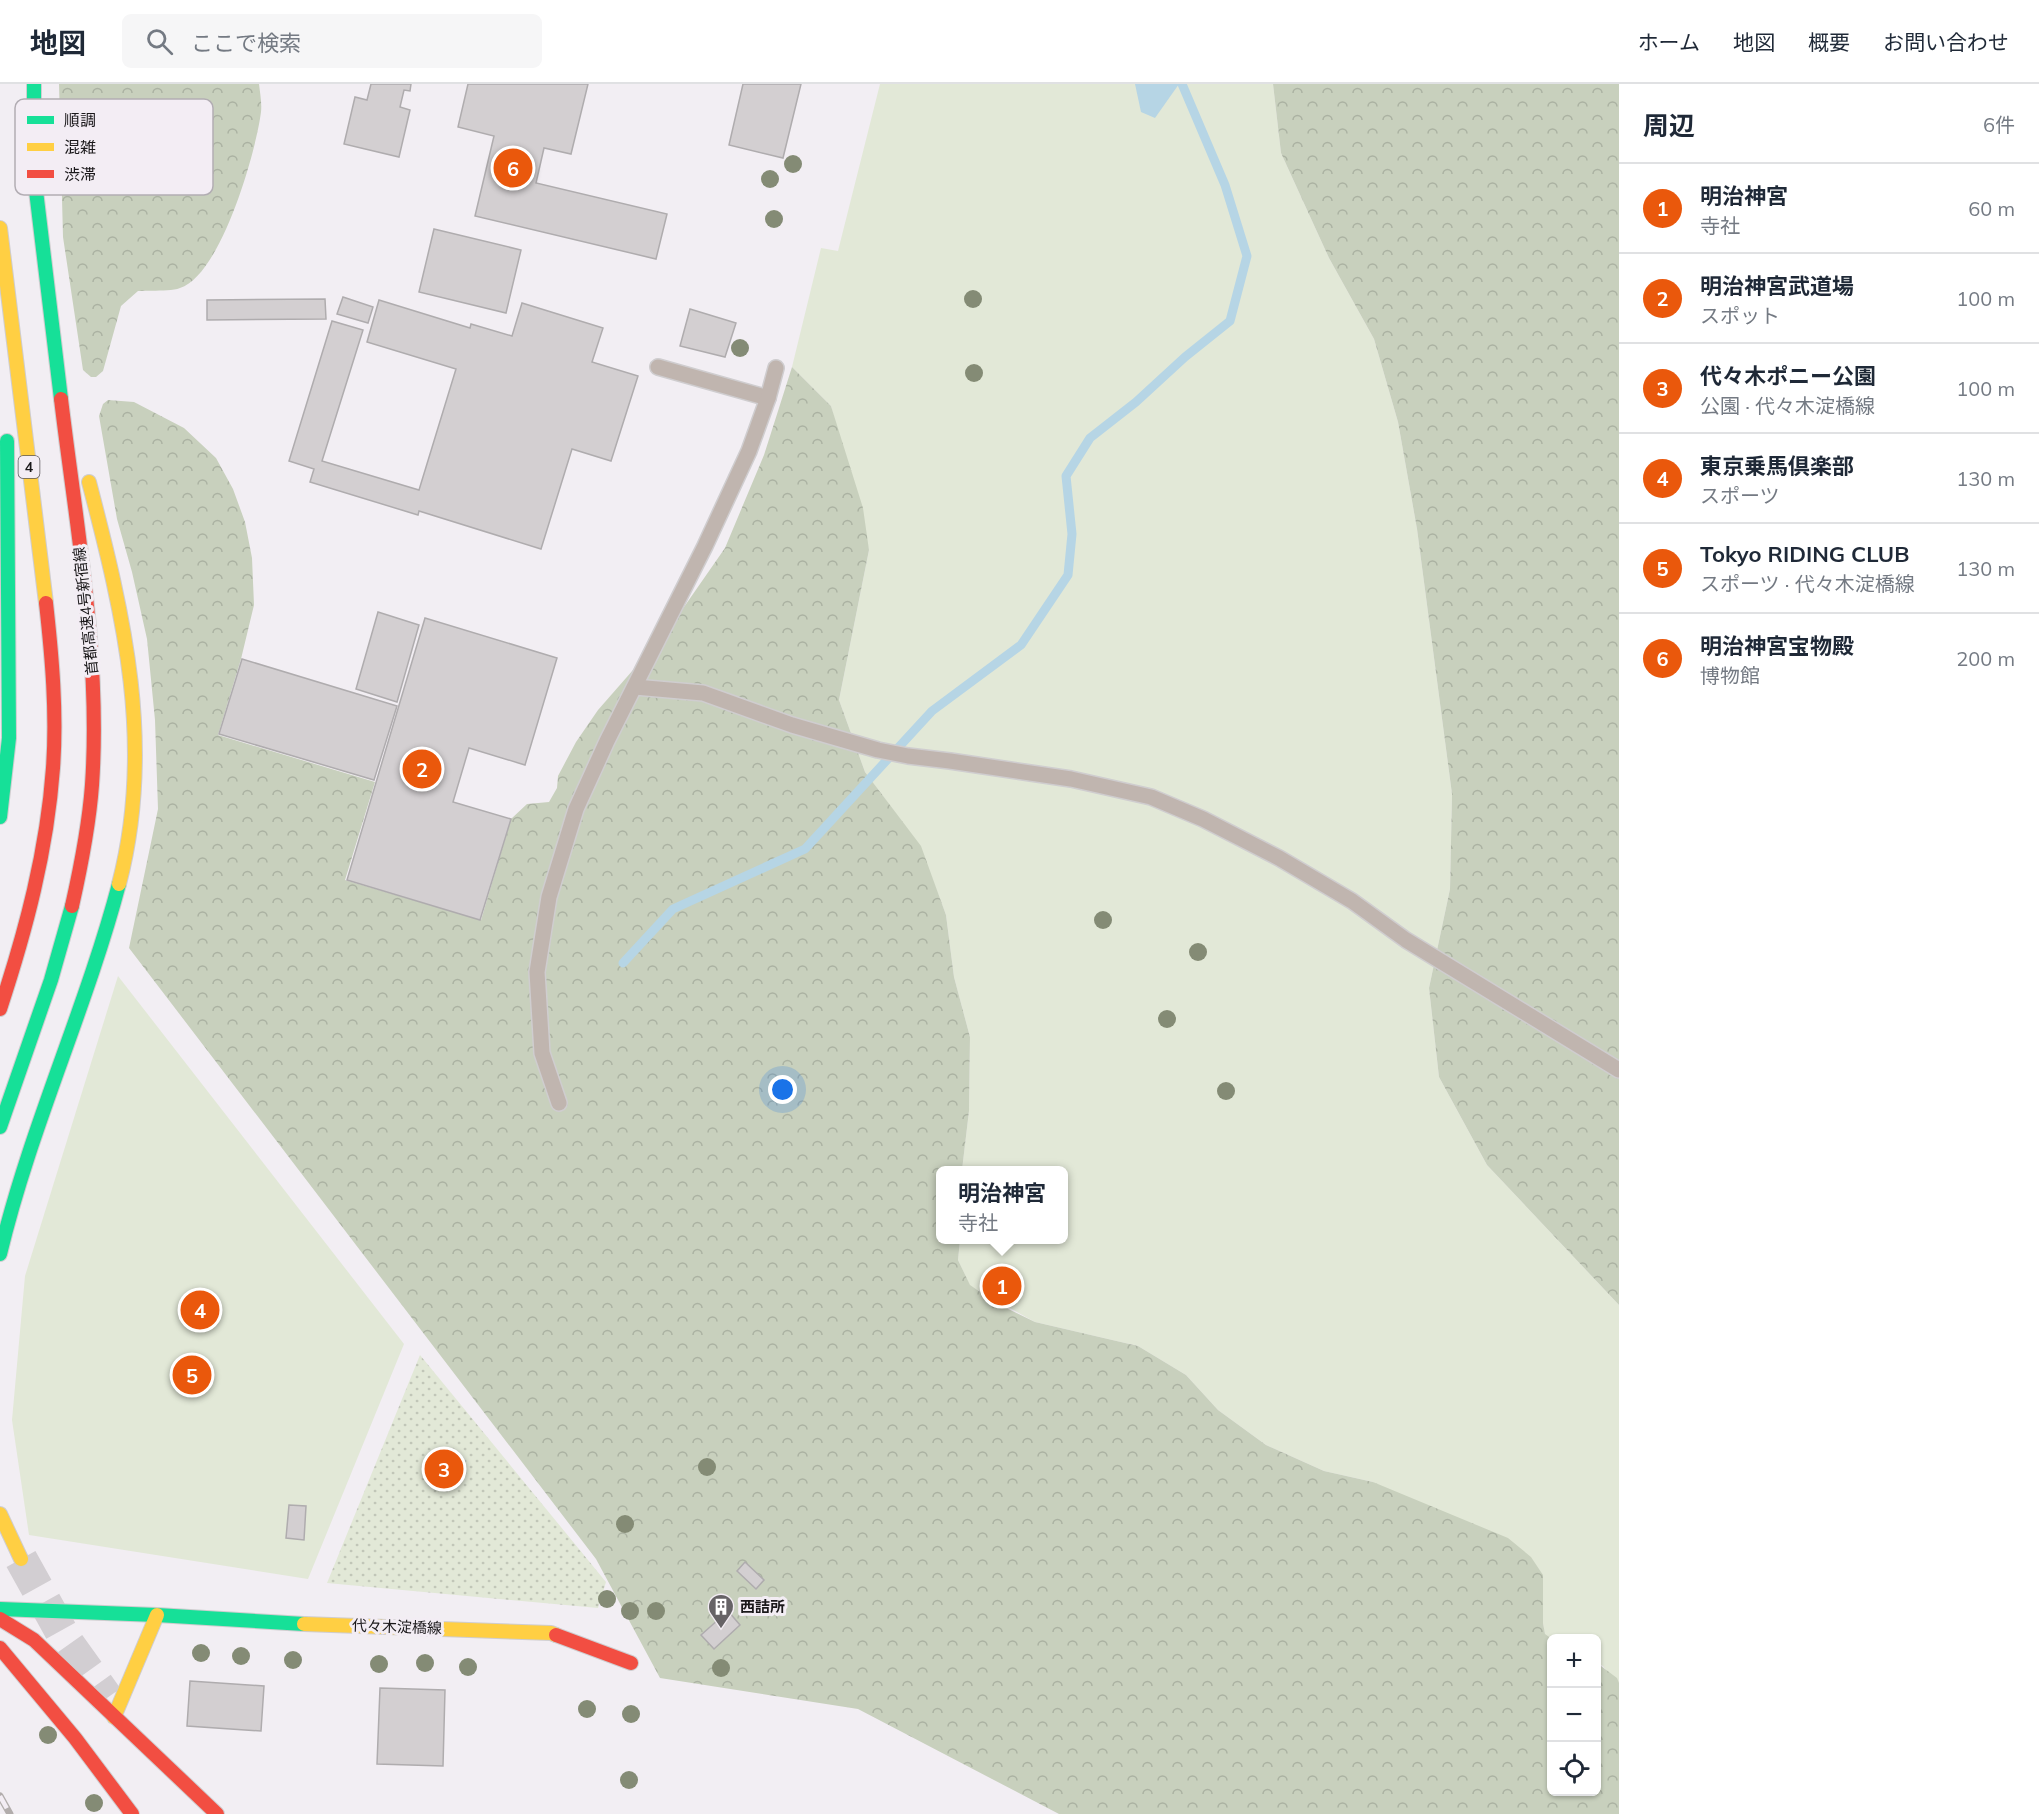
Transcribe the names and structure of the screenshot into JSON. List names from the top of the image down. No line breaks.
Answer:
{"streets":{"main road":["4","首都高速4号新宿線","代々木淀橋線"]},"places":{"building":["西詰所"]},"legend":["順調","混雑","渋滞"],"page":{"header":"地図","search":"ここで検索","nav":["ホーム","地図","概要","お問い合わせ"],"heading":["周辺","6件"],"pins":["6","2","1","4","5","3"],"list":[{"mark":"1","name":"明治神宮","note":"寺社","value":"60 m"},{"mark":"2","name":"明治神宮武道場","note":"スポット","value":"100 m"},{"mark":"3","name":"代々木ポニー公園","note":"公園 · 代々木淀橋線","value":"100 m"},{"mark":"4","name":"東京乗馬倶楽部","note":"スポーツ","value":"130 m"},{"mark":"5","name":"Tokyo RIDING CLUB","note":"スポーツ · 代々木淀橋線","value":"130 m"},{"mark":"6","name":"明治神宮宝物殿","note":"博物館","value":"200 m"}],"popup":["明治神宮","寺社"],"map_buttons":["+","−"]}}
